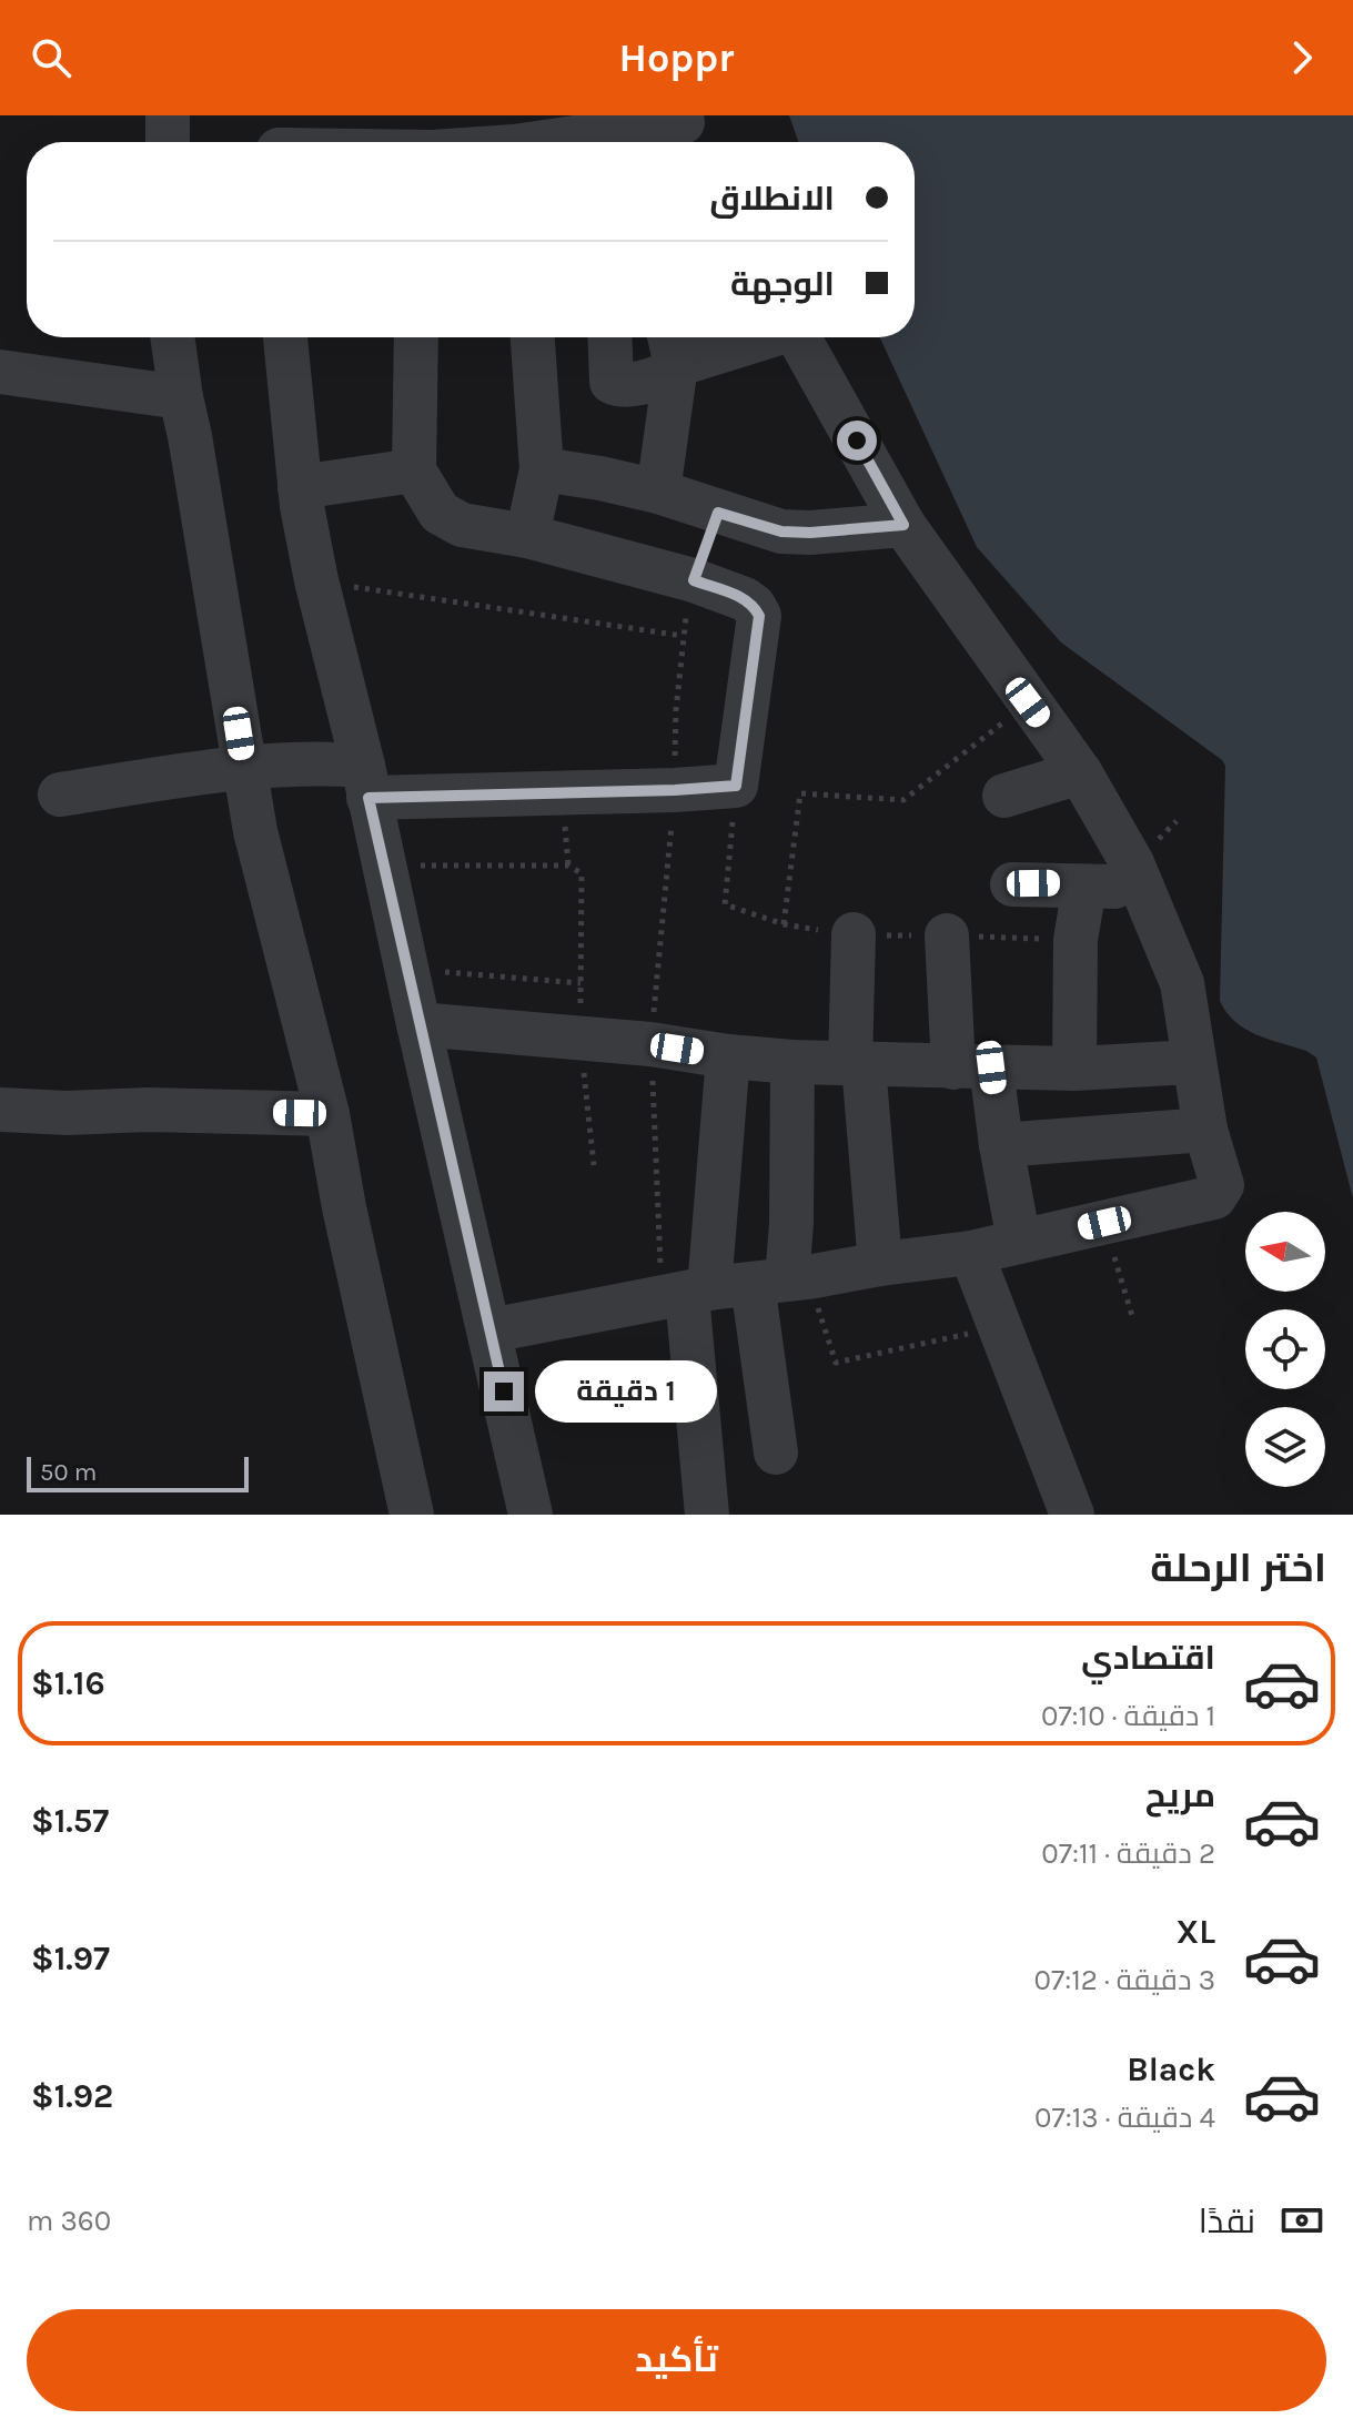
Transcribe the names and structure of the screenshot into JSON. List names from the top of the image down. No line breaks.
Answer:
{"scale_bar":"50 m","north":"left","page":{"header":"Hoppr","banner":["الانطلاق","الوجهة"],"bubble":"1 دقيقة","scale":"50 m","heading":"اختر الرحلة","list":[{"name":"اقتصادي","note":"1 دقيقة · 07:10","value":"$1.16"},{"name":"مريح","note":"2 دقيقة · 07:11","value":"$1.57"},{"name":"XL","note":"3 دقيقة · 07:12","value":"$1.97"},{"name":"Black","note":"4 دقيقة · 07:13","value":"$1.92"}],"pay":["نقدًا","360 m"],"buttons":"تأكيد"}}
